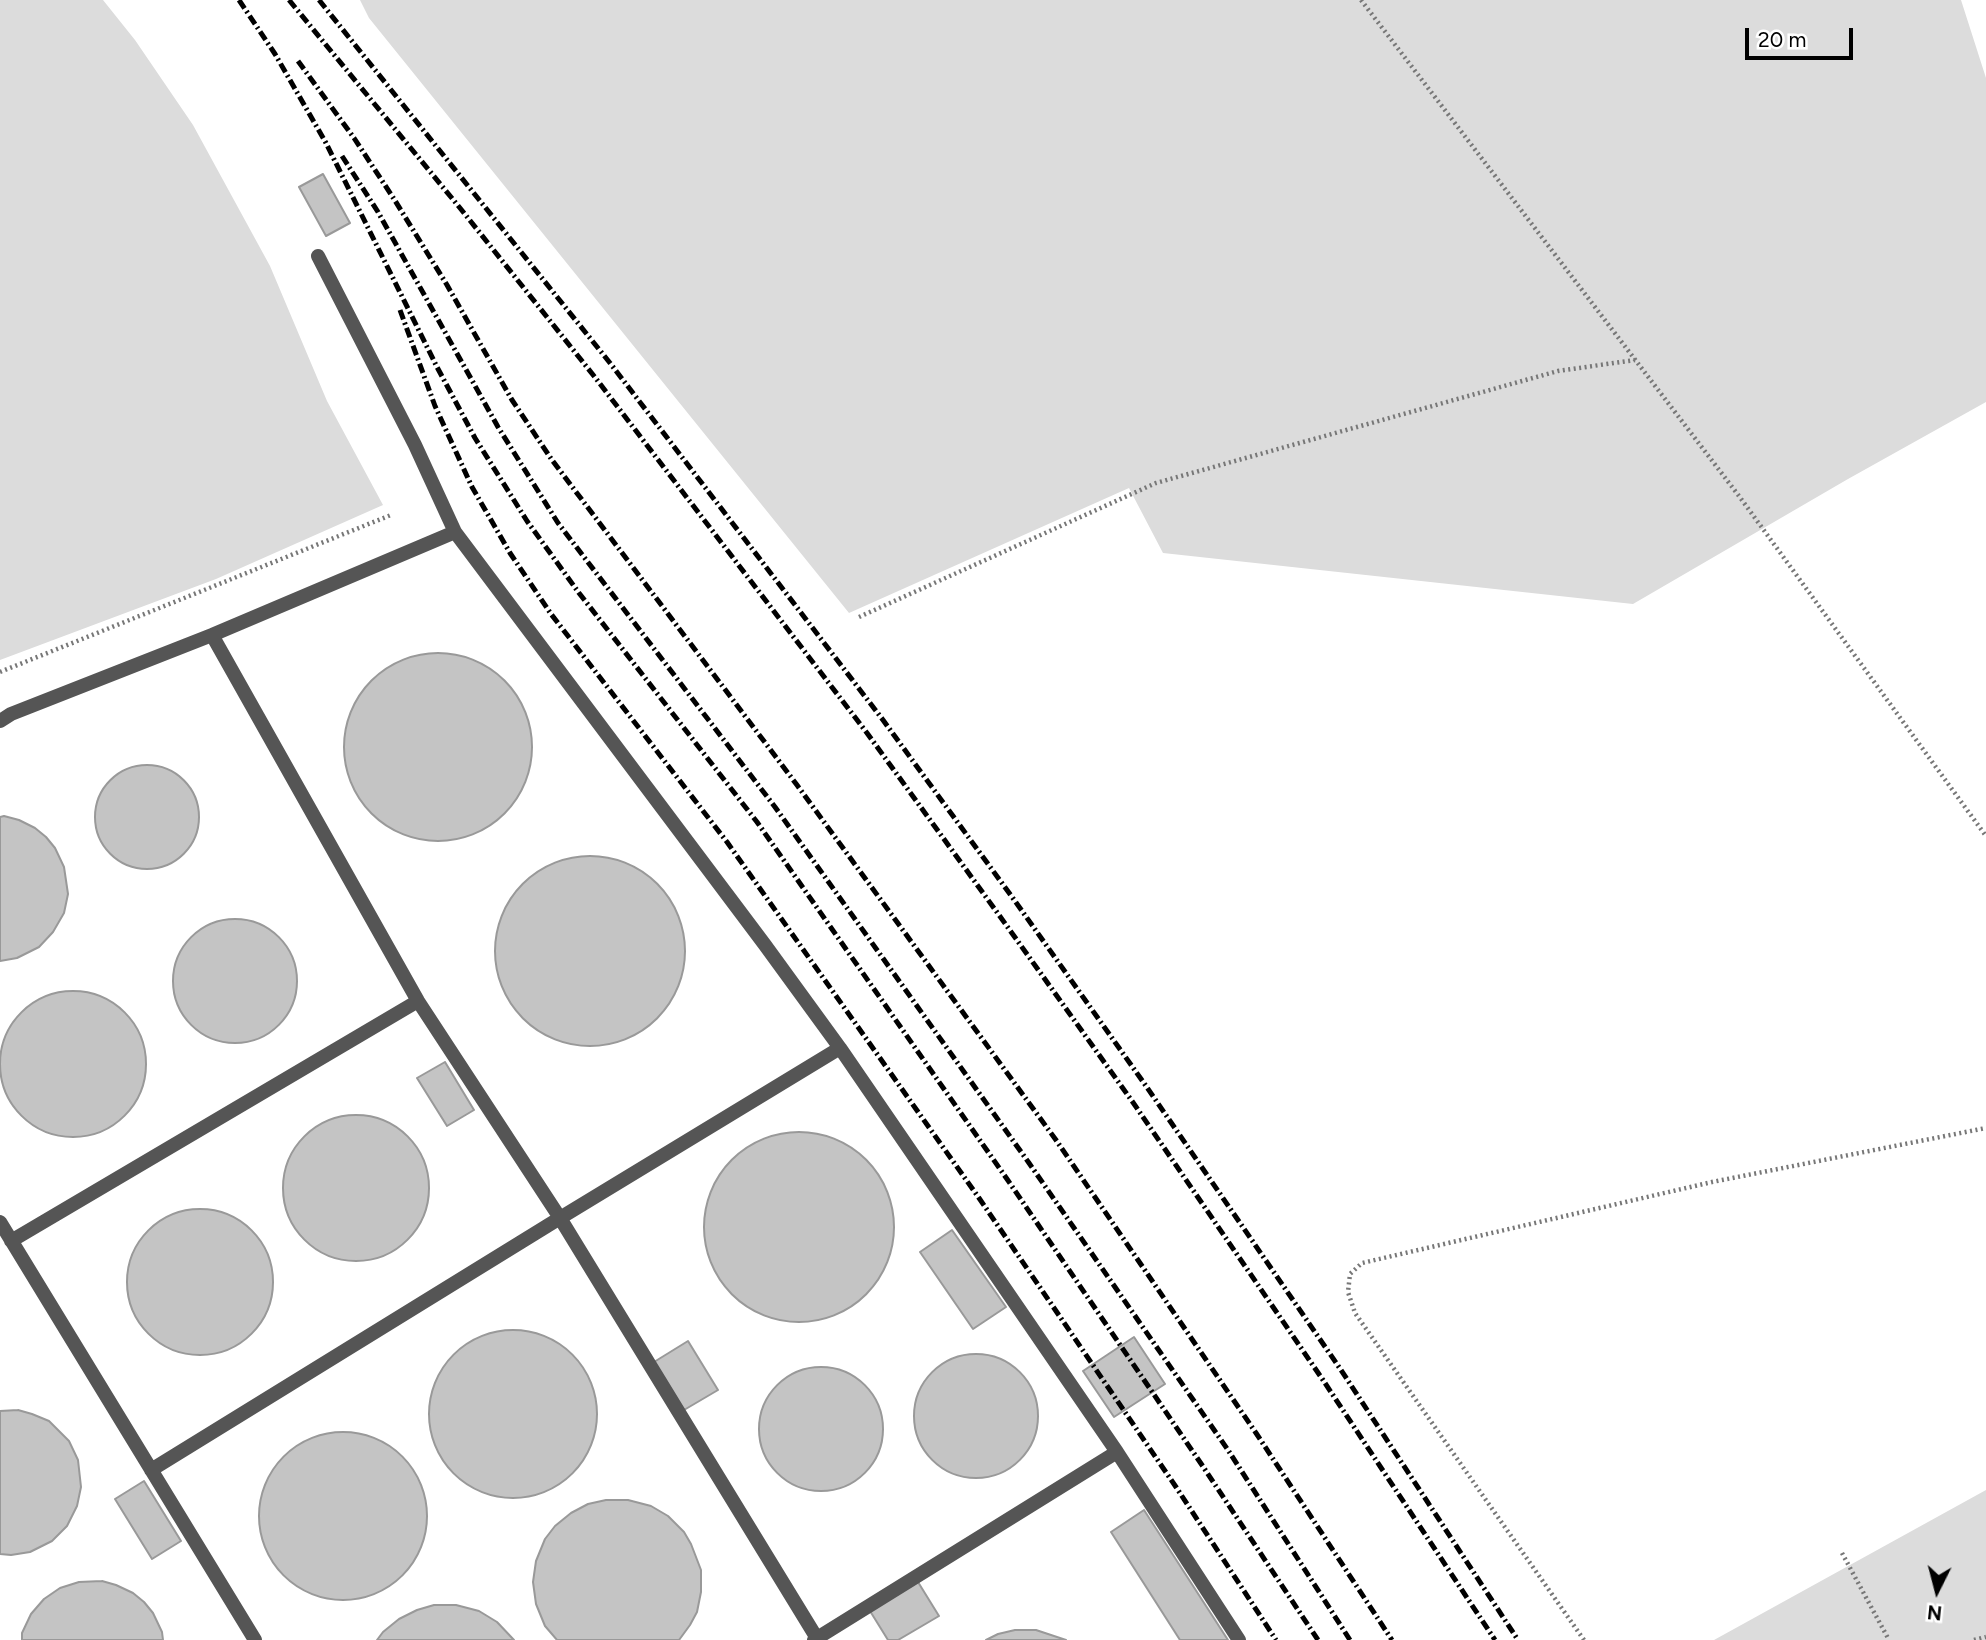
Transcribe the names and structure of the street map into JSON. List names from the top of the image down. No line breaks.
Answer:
{"scale_bar":"20 m","north":"bottom"}
